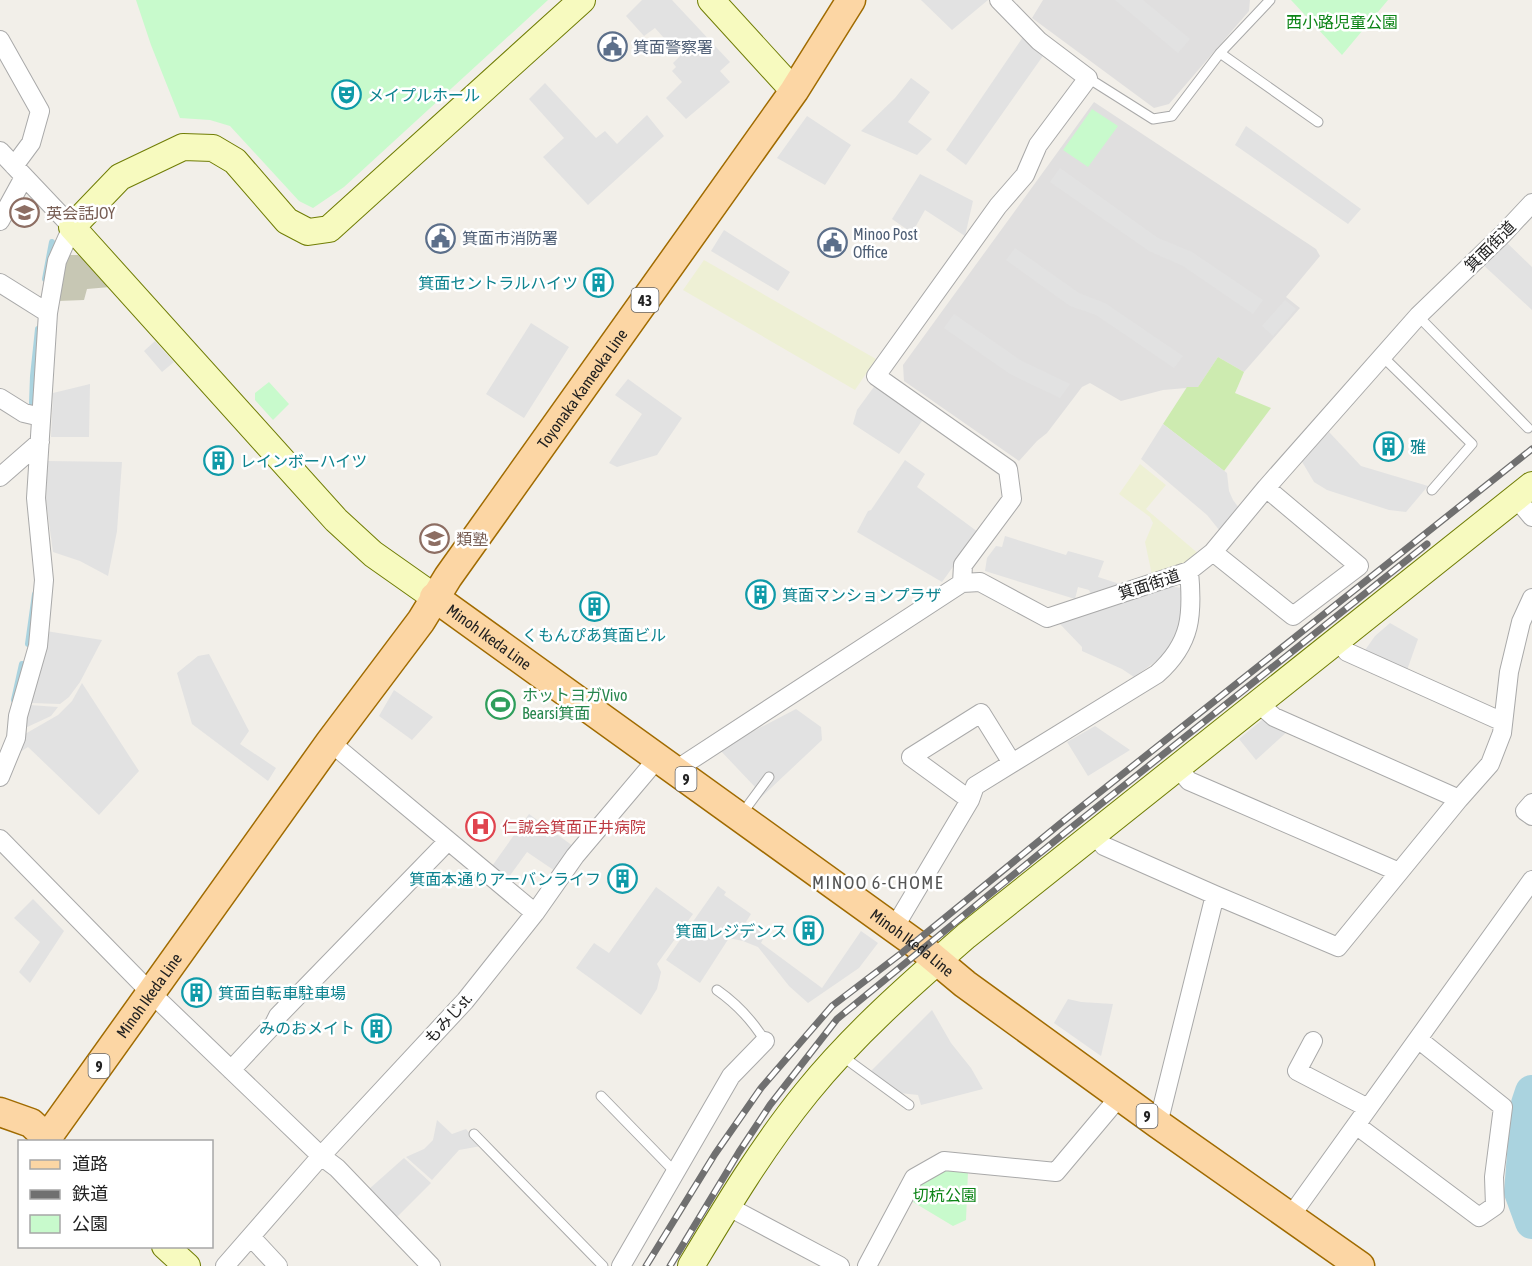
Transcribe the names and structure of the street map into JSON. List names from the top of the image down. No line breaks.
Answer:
{"streets":{"main road":["43","Toyonaka Kameoka Line","Minoh Ikeda Line","9"],"street":["箕面街道","もみじst."]},"crossings":[["Toyonaka Kameoka Line","Minoh Ikeda Line"],["Minoh Ikeda Line","もみじst."]],"districts":["MINOO 6-CHOME"],"parks":["西小路児童公園","切杭公園"],"places":{"public building":["箕面警察署","箕面市消防署","Minoo Post Office"],"theatre":["メイプルホール"],"school or university":["英会話JOY","類塾"],"building":["箕面セントラルハイツ","雅","レインボーハイツ","箕面マンションプラザ","くもんぴあ箕面ビル","箕面本通りアーバンライフ","箕面レジデンス","箕面自転車駐車場","みのおメイト"],"sports":["ホットヨガVivo Bearsi箕面"],"hospital":["仁誠会箕面正井病院"]},"legend":["道路","鉄道","公園"]}
